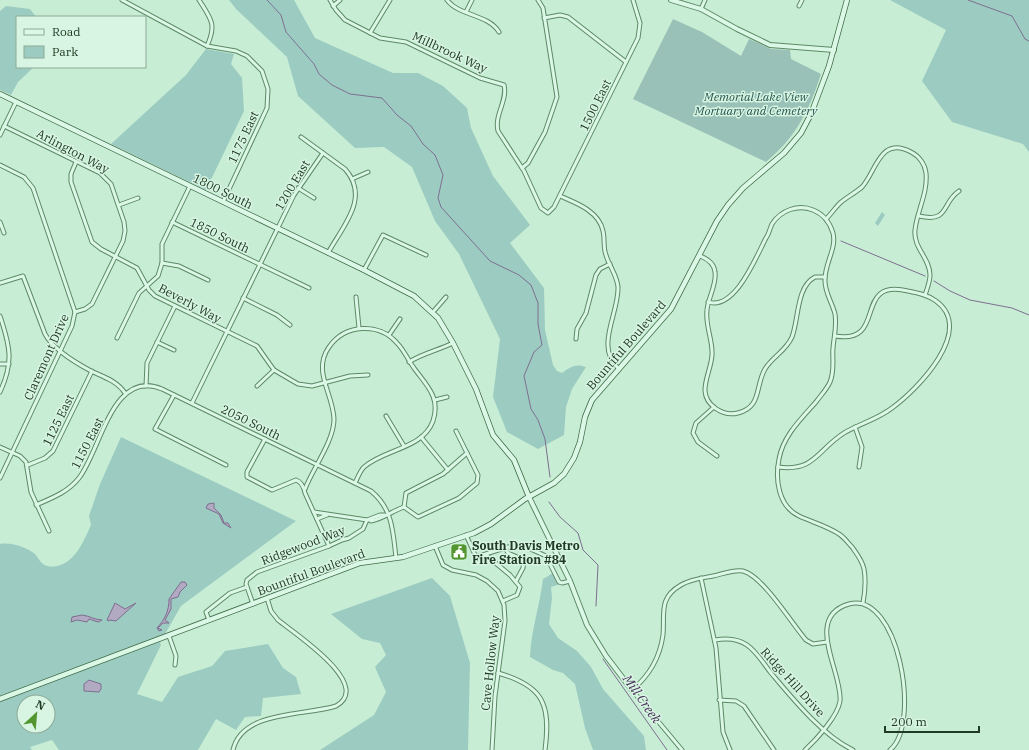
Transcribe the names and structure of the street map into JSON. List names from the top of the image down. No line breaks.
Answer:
{"streets":{"main road":["1800 South","Bountiful Boulevard"],"street":["Millbrook Way","1500 East","1175 East","Arlington Way","1200 East","1850 South","Beverly Way","Claremont Drive","1125 East","2050 South","1150 East","Ridgewood Way","Cave Hollow Way","Ridge Hill Drive"]},"crossings":[["Millbrook Way","1500 East"],["1175 East","1800 South"],["Arlington Way","Beverly Way"],["Arlington Way","Claremont Drive"],["1200 East","1800 South"],["1200 East","1850 South"],["1200 East","Beverly Way"],["1200 East","2050 South"],["1800 South","Bountiful Boulevard"],["Bountiful Boulevard","2050 South"],["Bountiful Boulevard","Cave Hollow Way"],["2050 South","Ridgewood Way"]],"water":["Mill Creek"],"parks":["Memorial Lake View Mortuary and Cemetery"],"places":{"public building":["South Davis Metro Fire Station #84"]},"legend":["Road","Park"],"scale_bar":"200 m","north":"top right"}
